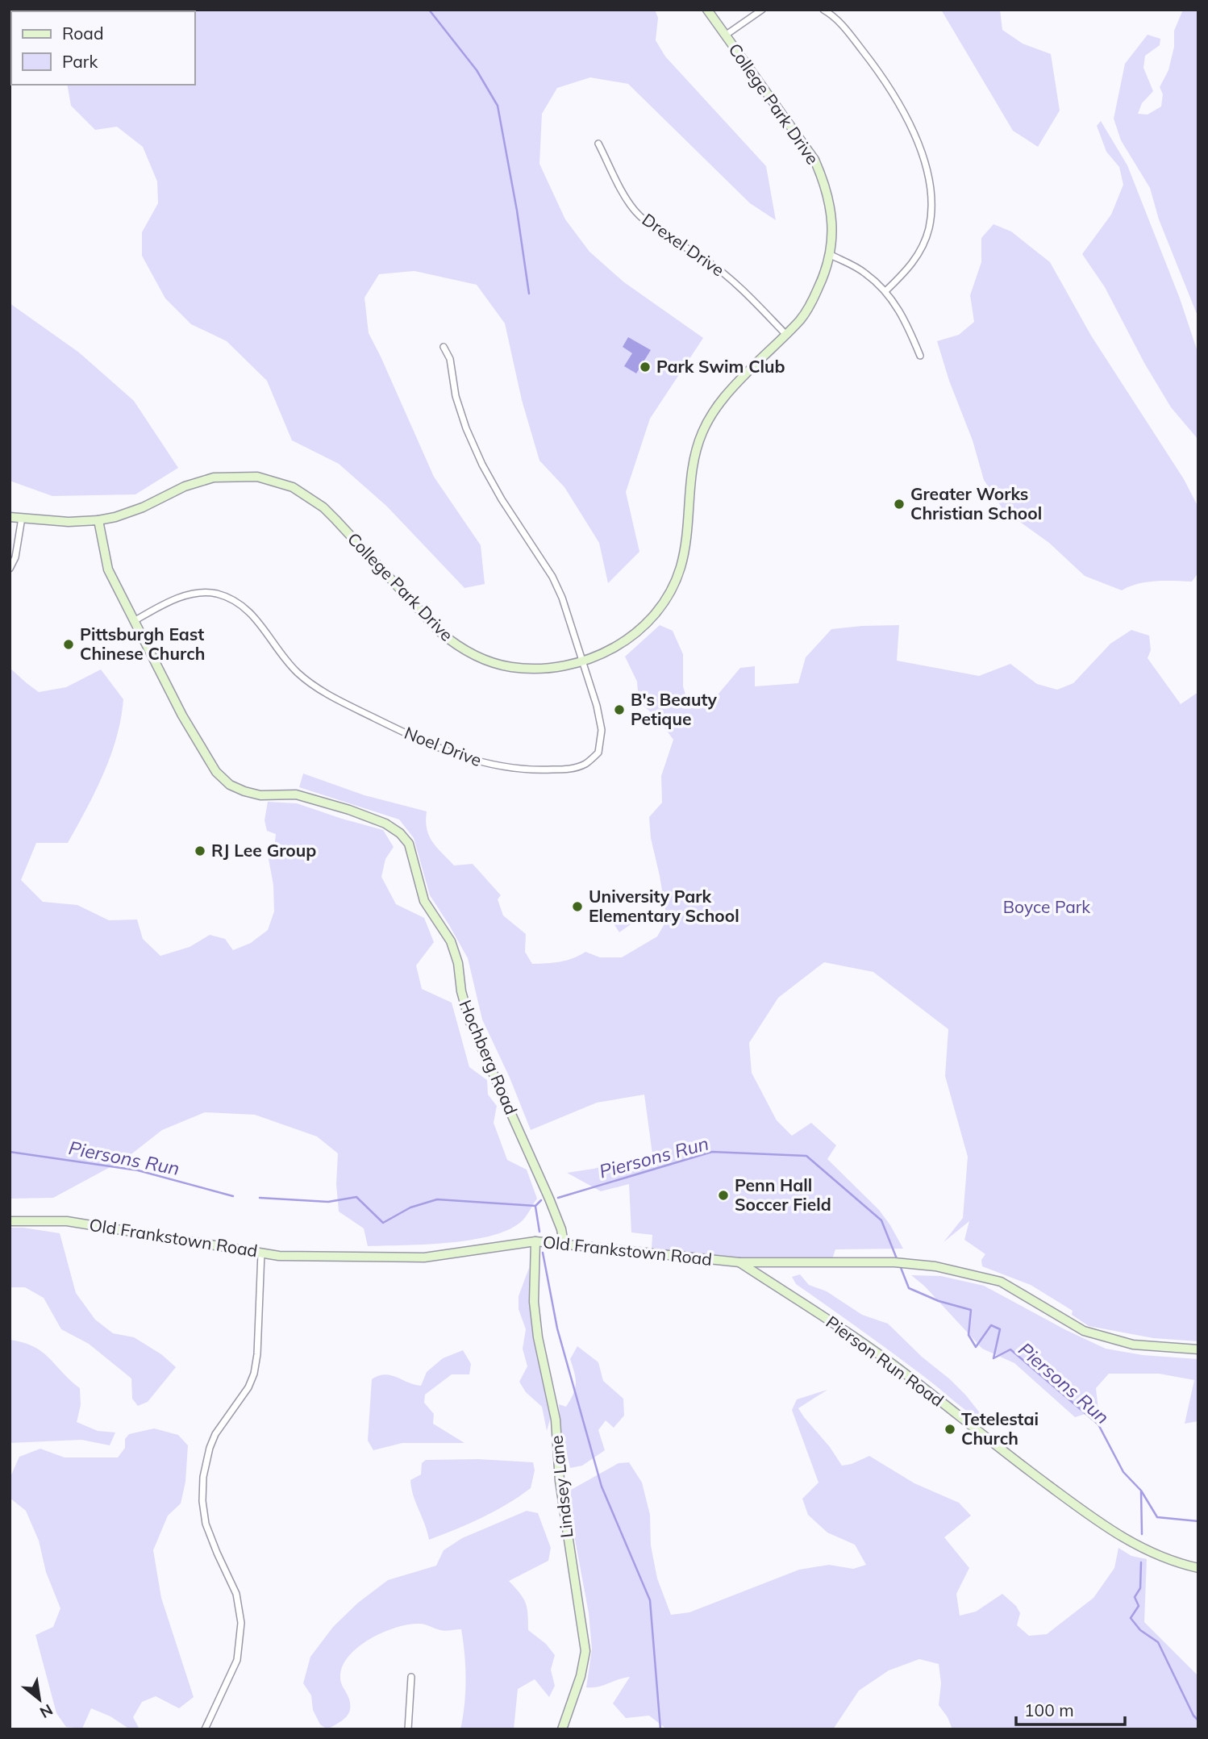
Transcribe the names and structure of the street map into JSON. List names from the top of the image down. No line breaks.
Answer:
{"streets":{"street":["College Park Drive","Drexel Drive","Noel Drive","Hochberg Road","Old Frankstown Road","Pierson Run Road","Lindsey Lane"]},"crossings":[["College Park Drive","Drexel Drive"],["College Park Drive","Noel Drive"],["College Park Drive","Hochberg Road"],["Noel Drive","Hochberg Road"],["Hochberg Road","Old Frankstown Road"],["Old Frankstown Road","Pierson Run Road"],["Old Frankstown Road","Lindsey Lane"]],"water":["Piersons Run"],"parks":["Boyce Park"],"places":["Park Swim Club","Greater Works Christian School","Pittsburgh East Chinese Church","B's Beauty Petique","RJ Lee Group","University Park Elementary School","Penn Hall Soccer Field","Tetelestai Church"],"legend":["Road","Park"],"scale_bar":"100 m","north":"bottom right"}
